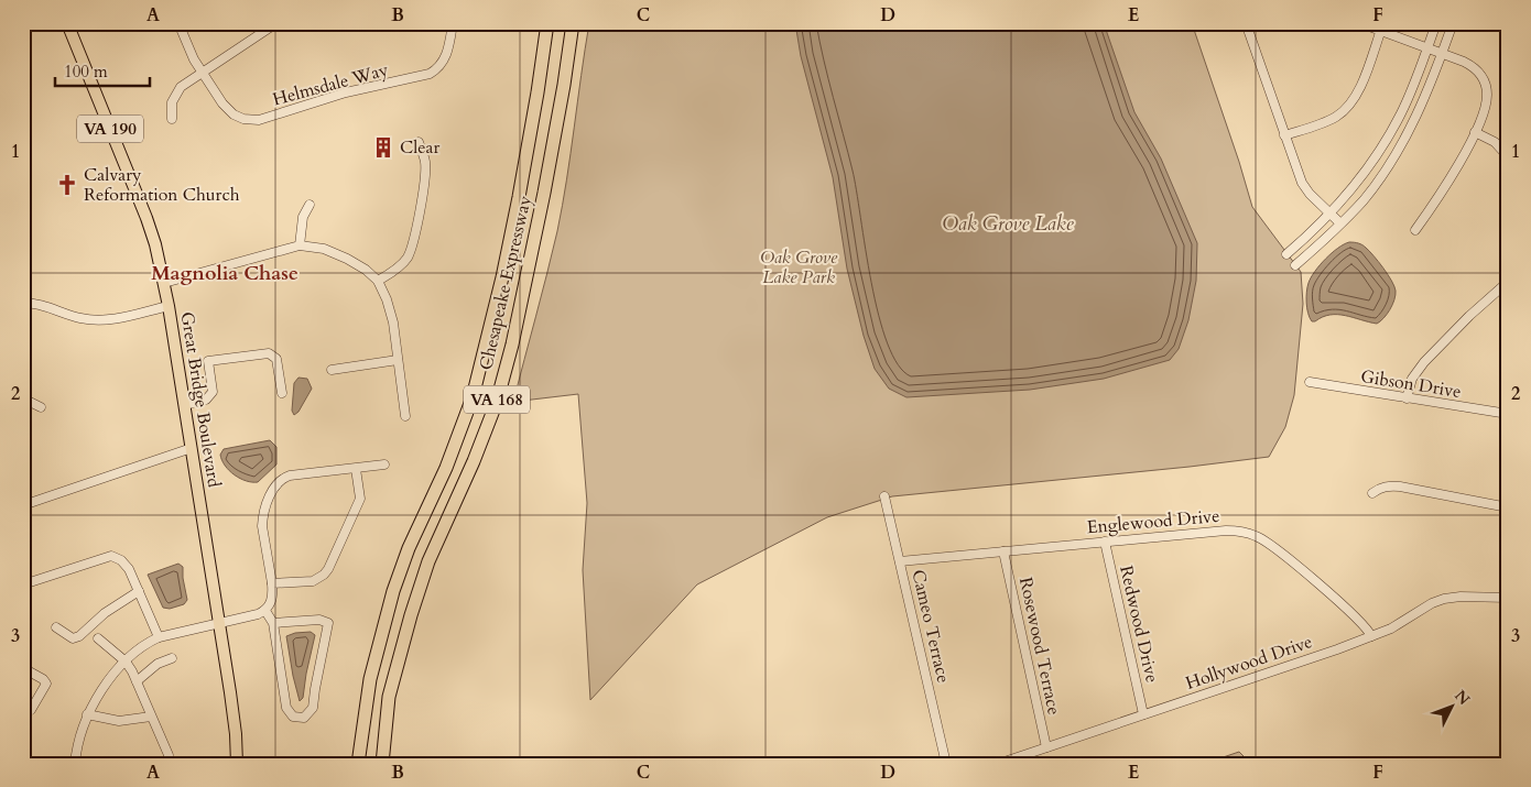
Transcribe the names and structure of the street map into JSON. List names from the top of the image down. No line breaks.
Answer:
{"streets":{"highway":["Chesapeake Expressway","VA 168"],"main road":["VA 190","Great Bridge Boulevard"],"street":["Helmsdale Way","Gibson Drive","Englewood Drive","Redwood Drive","Cameo Terrace","Rosewood Terrace","Hollywood Drive"]},"crossings":[["Englewood Drive","Redwood Drive"],["Englewood Drive","Cameo Terrace"],["Englewood Drive","Rosewood Terrace"],["Englewood Drive","Hollywood Drive"],["Redwood Drive","Hollywood Drive"],["Rosewood Terrace","Hollywood Drive"]],"districts":["Magnolia Chase"],"water":["Oak Grove Lake"],"parks":["Oak Grove Lake Park"],"places":{"building":["Clear"],"church":["Calvary Reformation Church"]},"scale_bar":"100 m","north":"top right","grid":{"columns":["A","B","C","D","E","F"],"rows":["1","2","3"]}}
